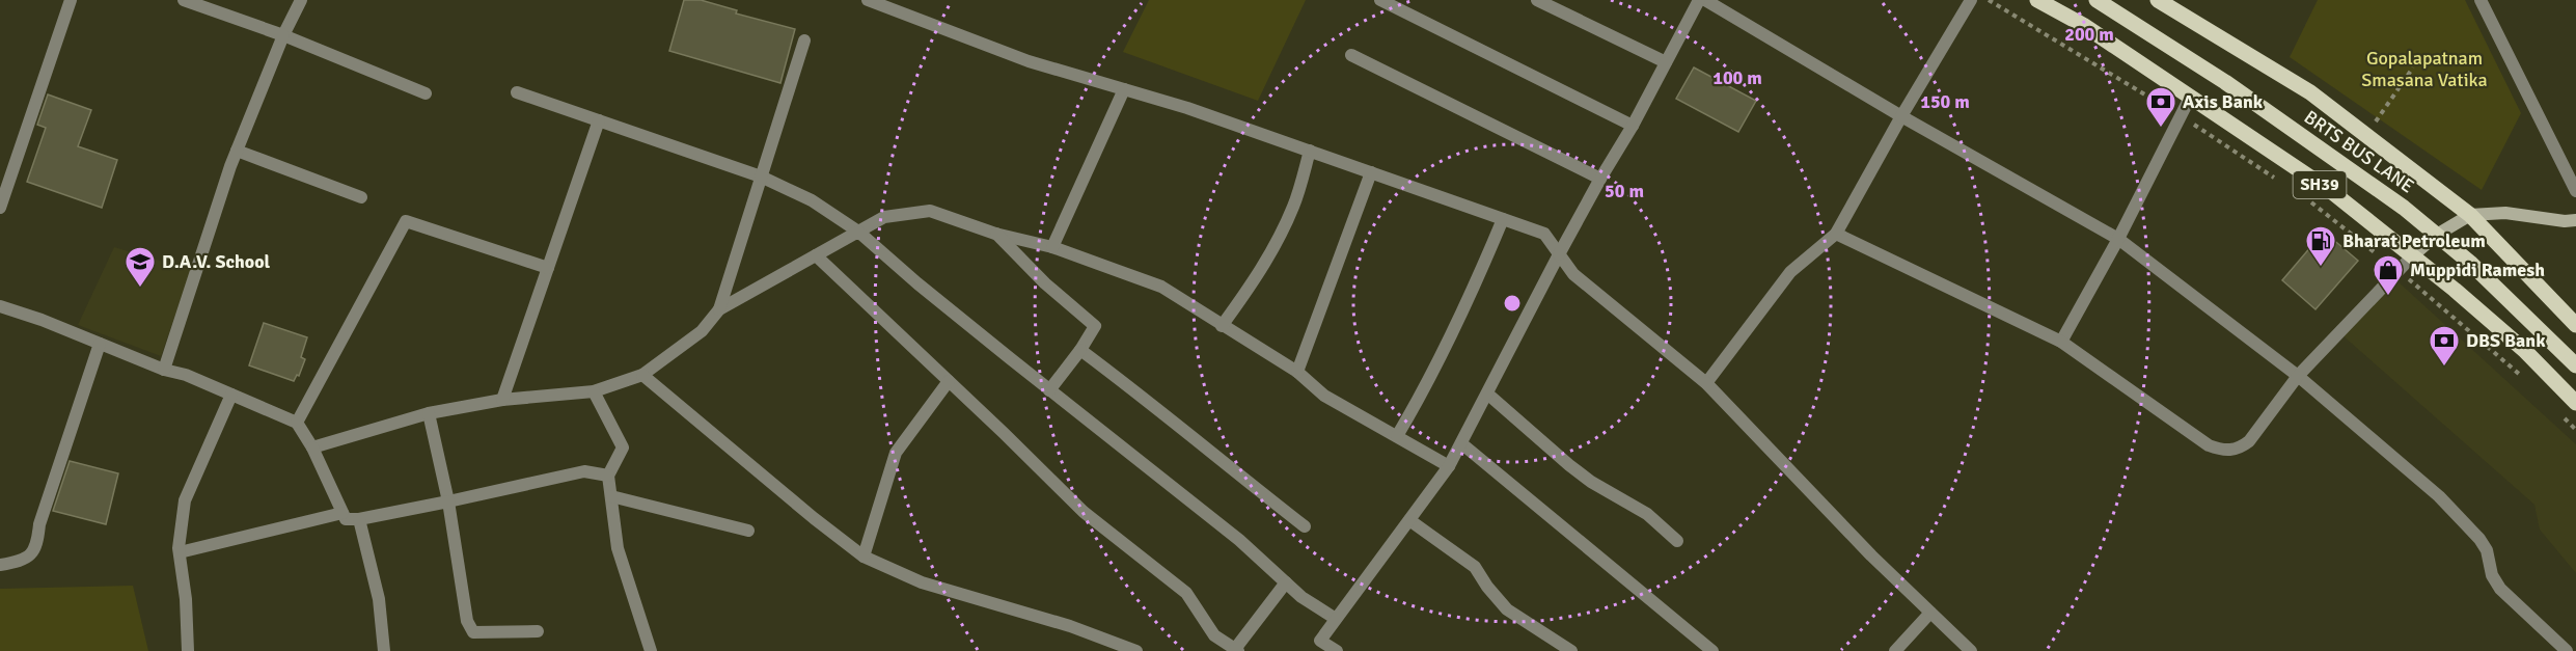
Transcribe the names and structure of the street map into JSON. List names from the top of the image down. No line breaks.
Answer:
{"streets":{"main road":["BRTS BUS LANE","SH39"]},"parks":["Gopalapatnam Smasana Vatika"],"places":{"bank":["Axis Bank","DBS Bank"],"fuel station":["Bharat Petroleum"],"school or university":["D.A.V. School"],"shop":["Muppidi Ramesh"]},"rings":["200 m","100 m","150 m","50 m"]}
